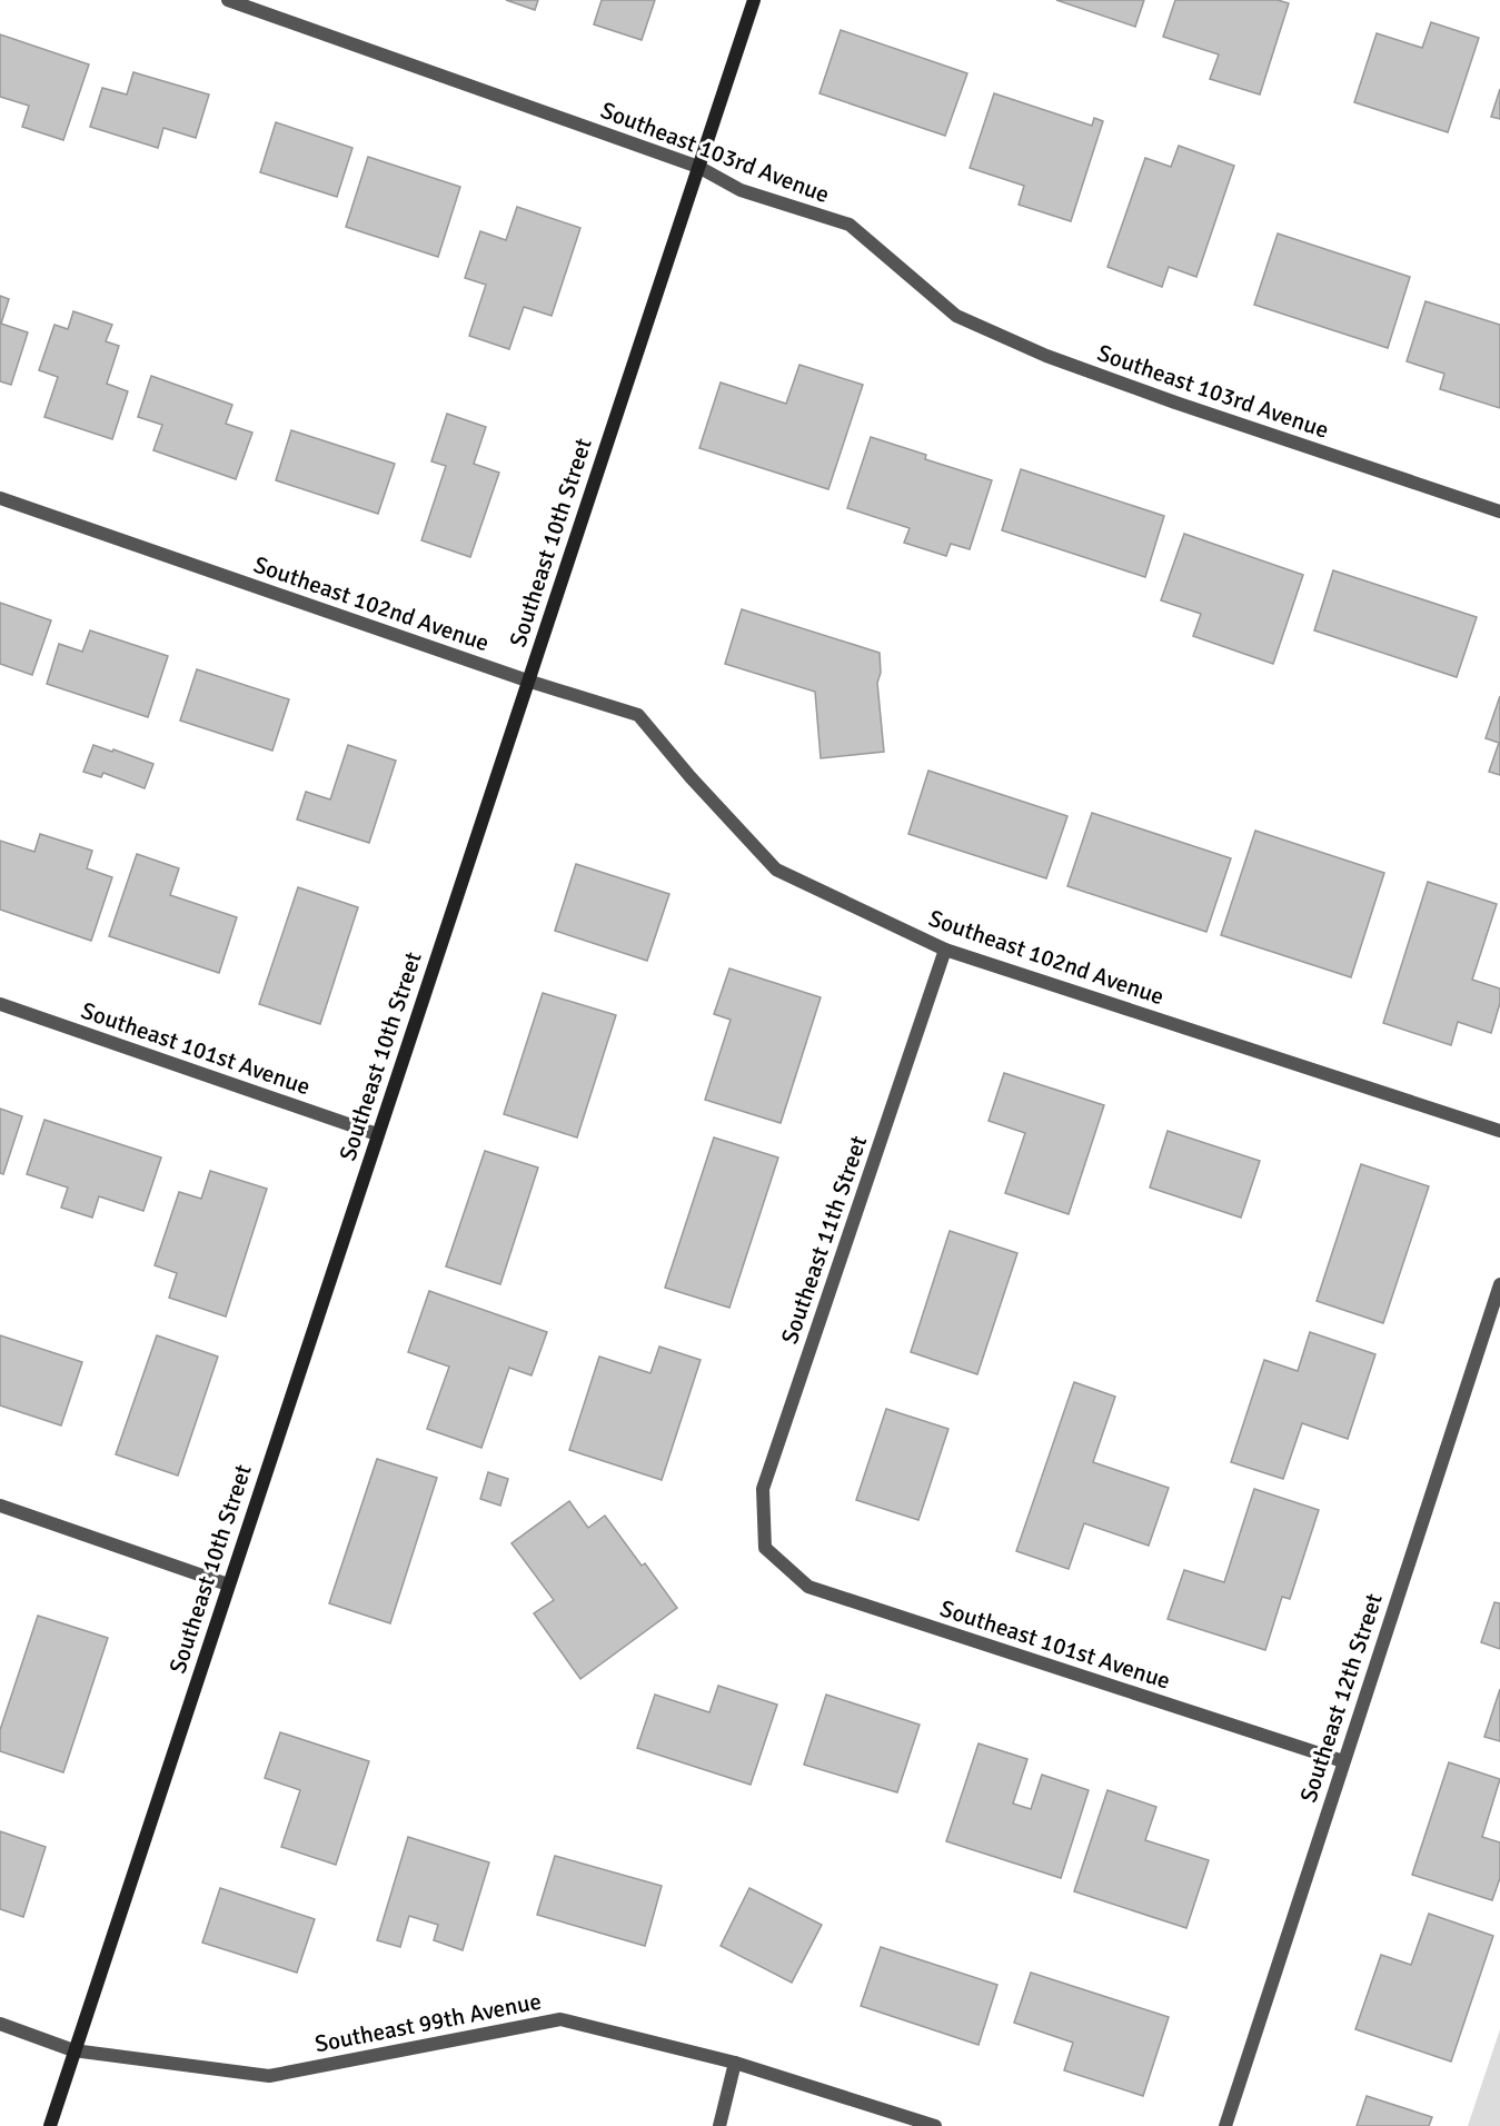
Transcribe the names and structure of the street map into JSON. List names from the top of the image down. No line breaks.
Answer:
{"streets":{"street":["Southeast 103rd Avenue","Southeast 10th Street","Southeast 102nd Avenue","Southeast 101st Avenue","Southeast 11th Street","Southeast 12th Street","Southeast 99th Avenue"]},"crossings":[["Southeast 103rd Avenue","Southeast 10th Street"],["Southeast 10th Street","Southeast 102nd Avenue"],["Southeast 10th Street","Southeast 101st Avenue"],["Southeast 10th Street","Southeast 99th Avenue"],["Southeast 102nd Avenue","Southeast 11th Street"],["Southeast 101st Avenue","Southeast 11th Street"],["Southeast 101st Avenue","Southeast 12th Street"]]}
